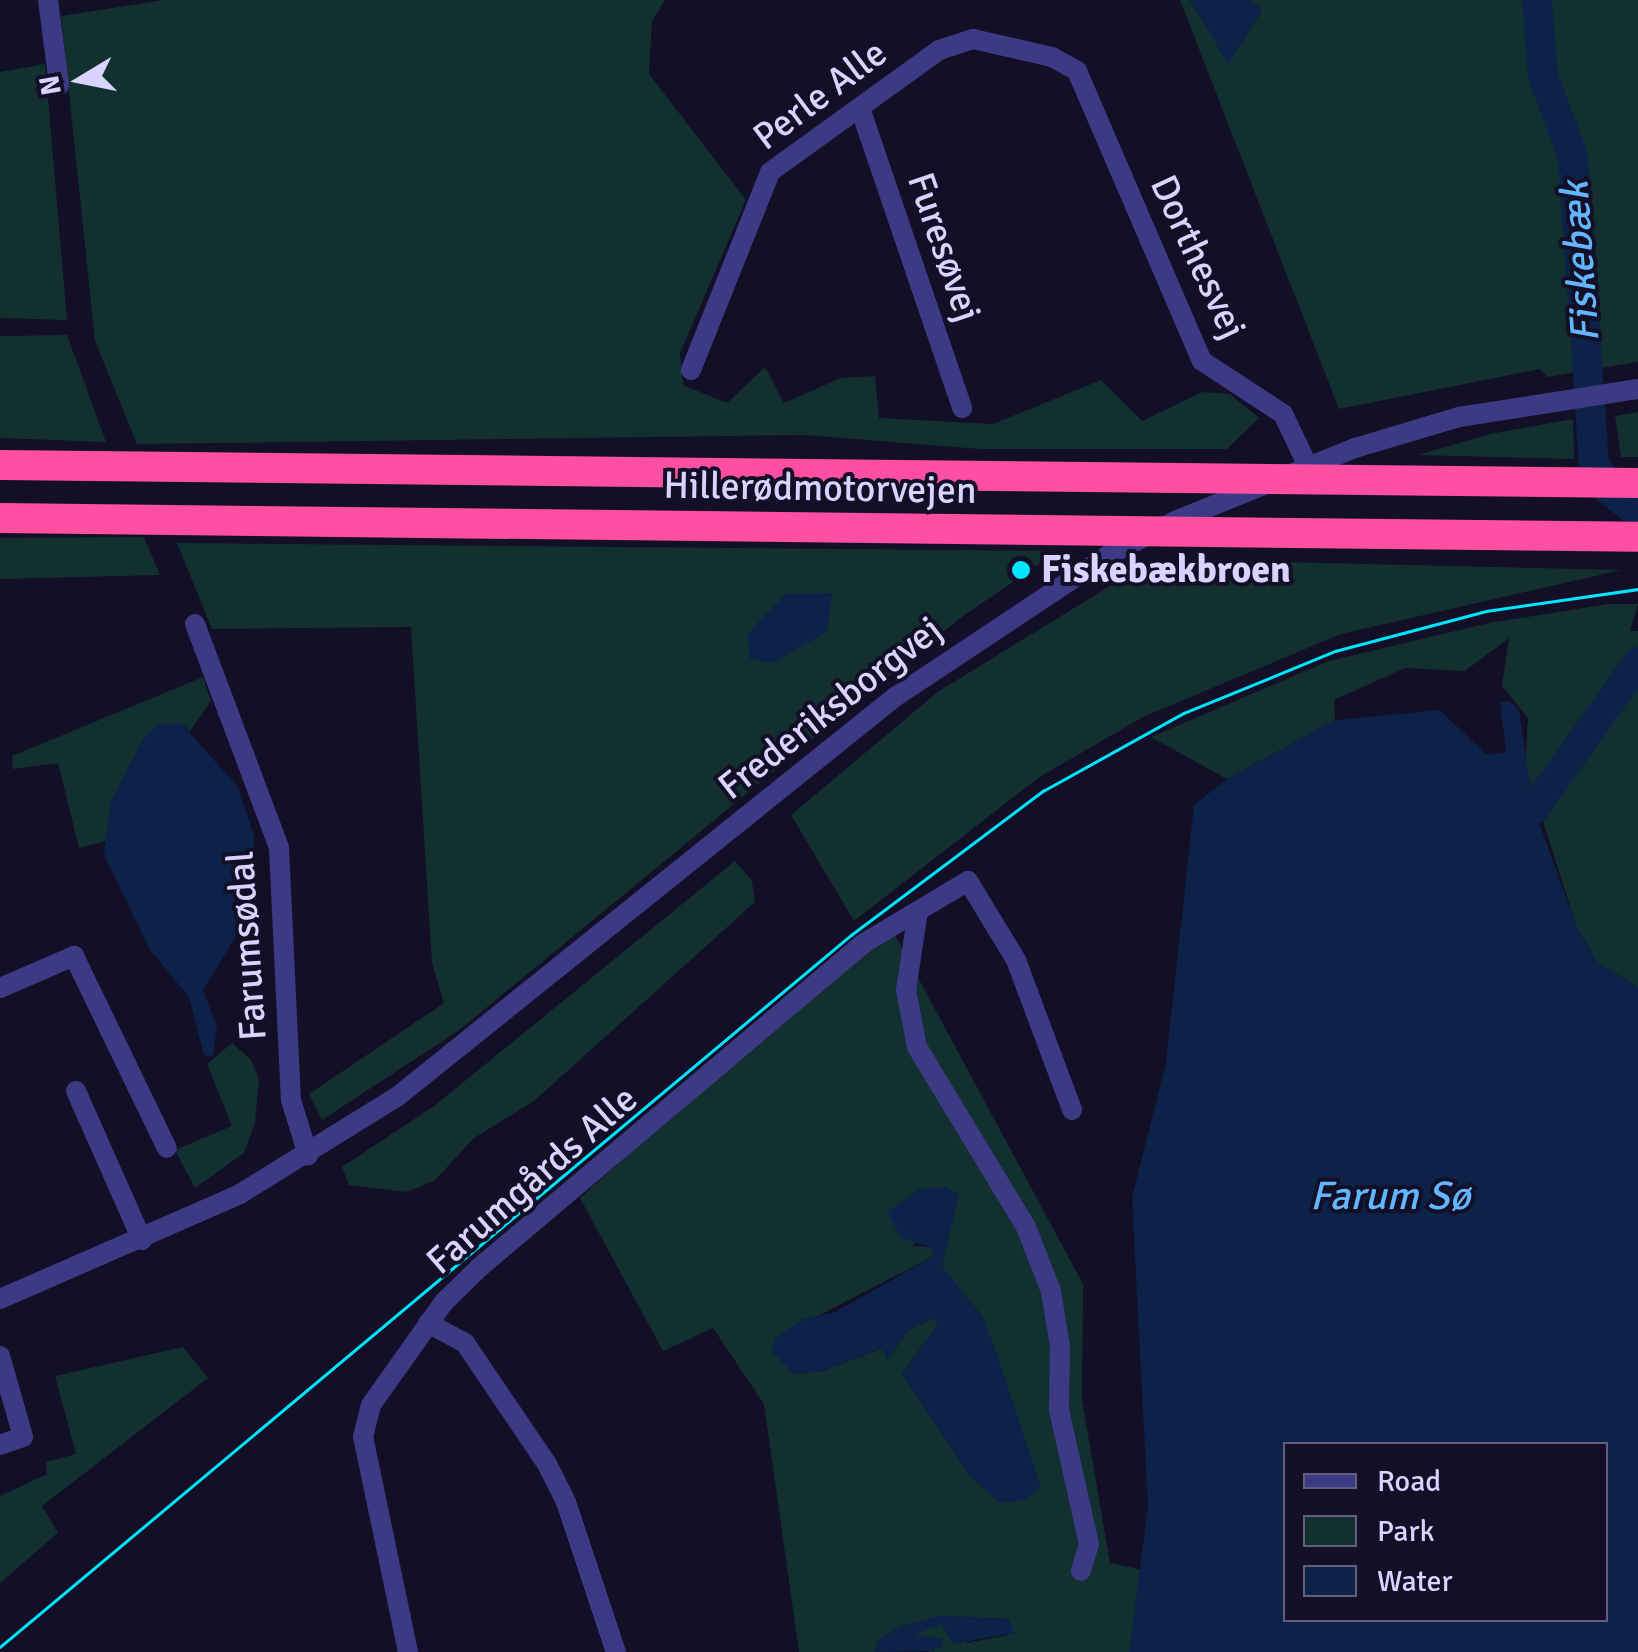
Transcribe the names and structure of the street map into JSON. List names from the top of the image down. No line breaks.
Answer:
{"streets":{"highway":["Hillerødmotorvejen"],"street":["Perle Alle","Furesøvej","Dorthesvej","Frederiksborgvej","Farumsødal","Farumgårds Alle"]},"crossings":[["Perle Alle","Furesøvej"],["Perle Alle","Dorthesvej"],["Dorthesvej","Frederiksborgvej"],["Frederiksborgvej","Farumsødal"]],"water":["Fiskebæk","Farum Sø"],"places":["Fiskebækbroen"],"legend":["Road","Park","Water"],"north":"left"}
